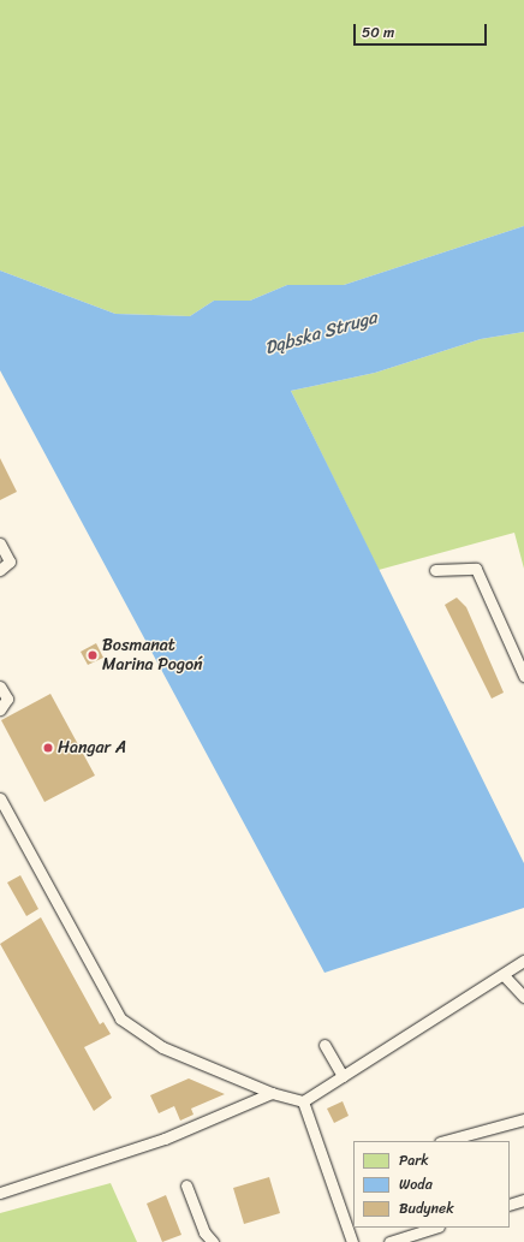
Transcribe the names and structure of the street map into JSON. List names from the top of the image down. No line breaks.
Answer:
{"water":["Dąbska Struga"],"places":["Bosmanat Marina Pogoń","Hangar A"],"legend":["Park","Woda","Budynek"],"scale_bar":"50 m"}
